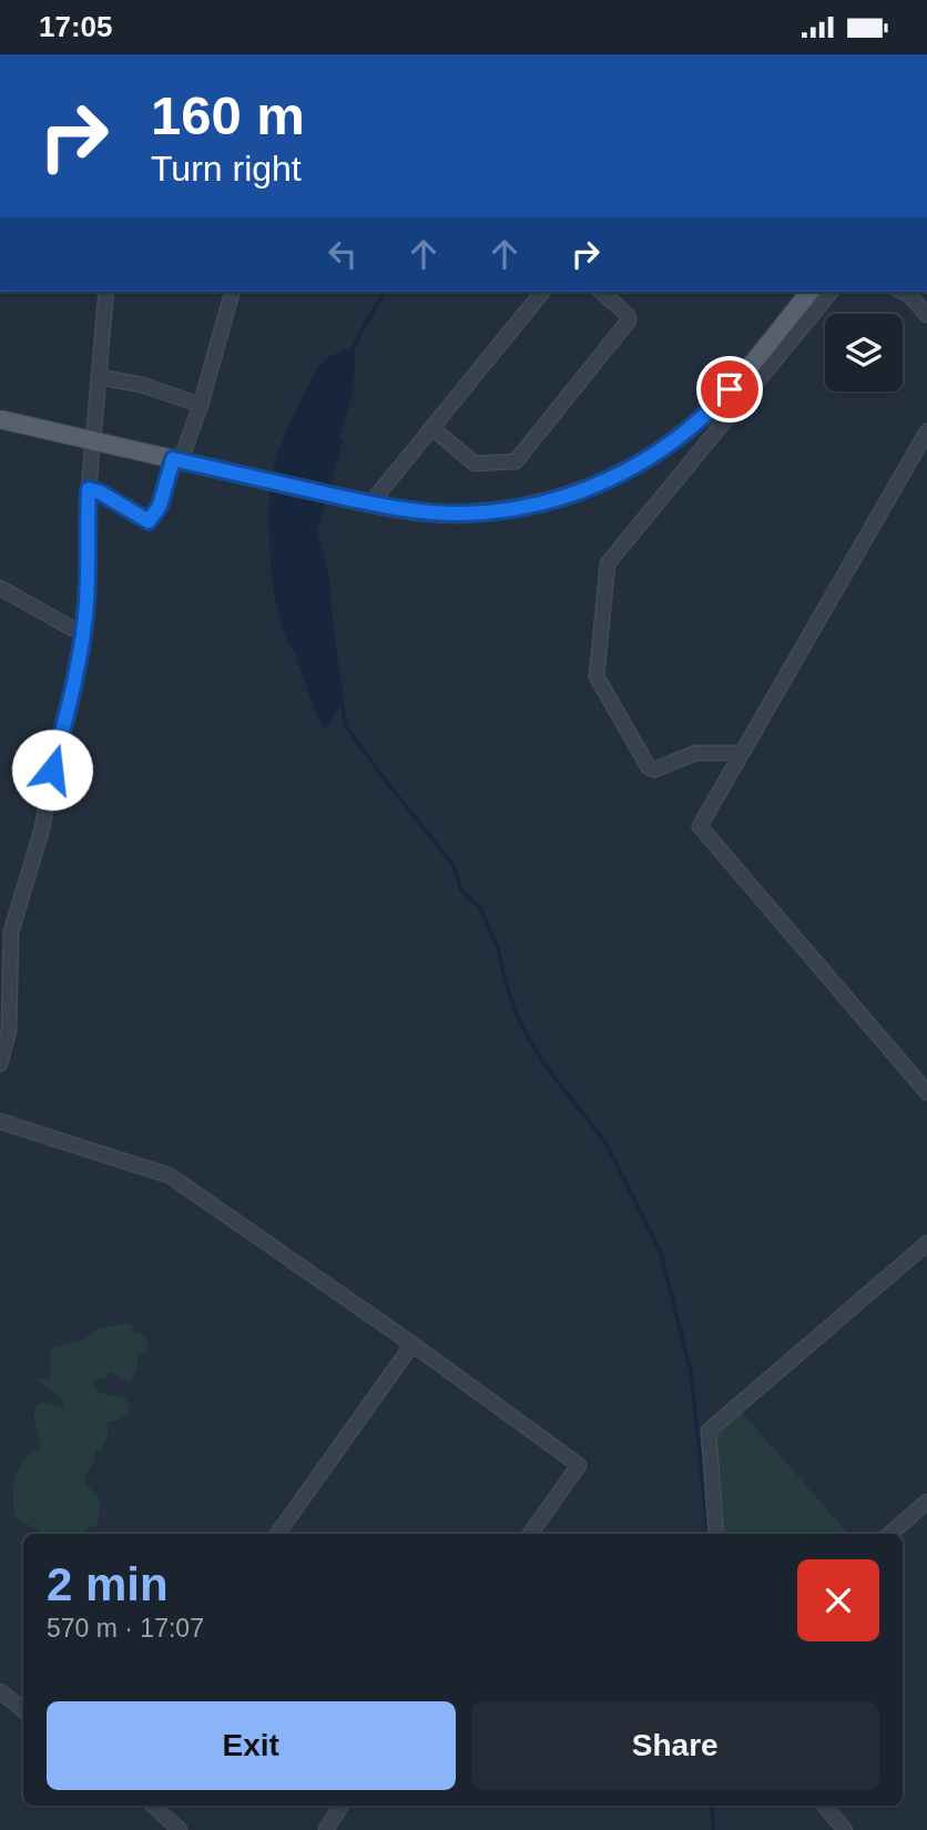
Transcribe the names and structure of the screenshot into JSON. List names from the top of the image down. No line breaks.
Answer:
{"page":{"status":"17:05","turn":["160 m","Turn right"],"heading":["2 min","570 m · 17:07"],"buttons":["Exit","Share"]}}
